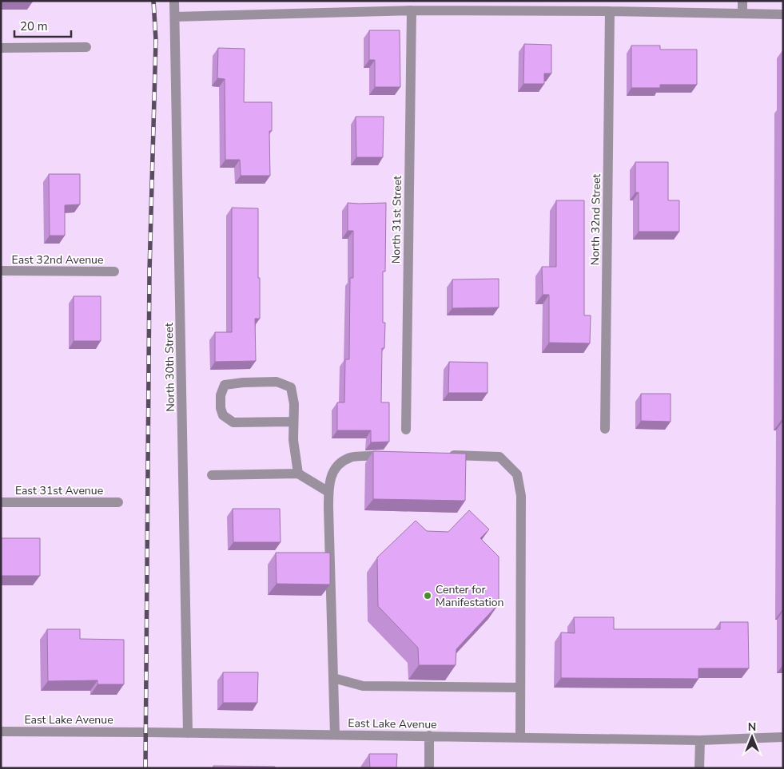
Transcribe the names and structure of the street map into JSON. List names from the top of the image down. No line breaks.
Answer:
{"streets":{"street":["North 31st Street","North 32nd Street","East 32nd Avenue","North 30th Street","East 31st Avenue","East Lake Avenue"]},"crossings":[["North 30th Street","East Lake Avenue"]],"places":["Center for Manifestation"],"scale_bar":"20 m","north":"top"}
